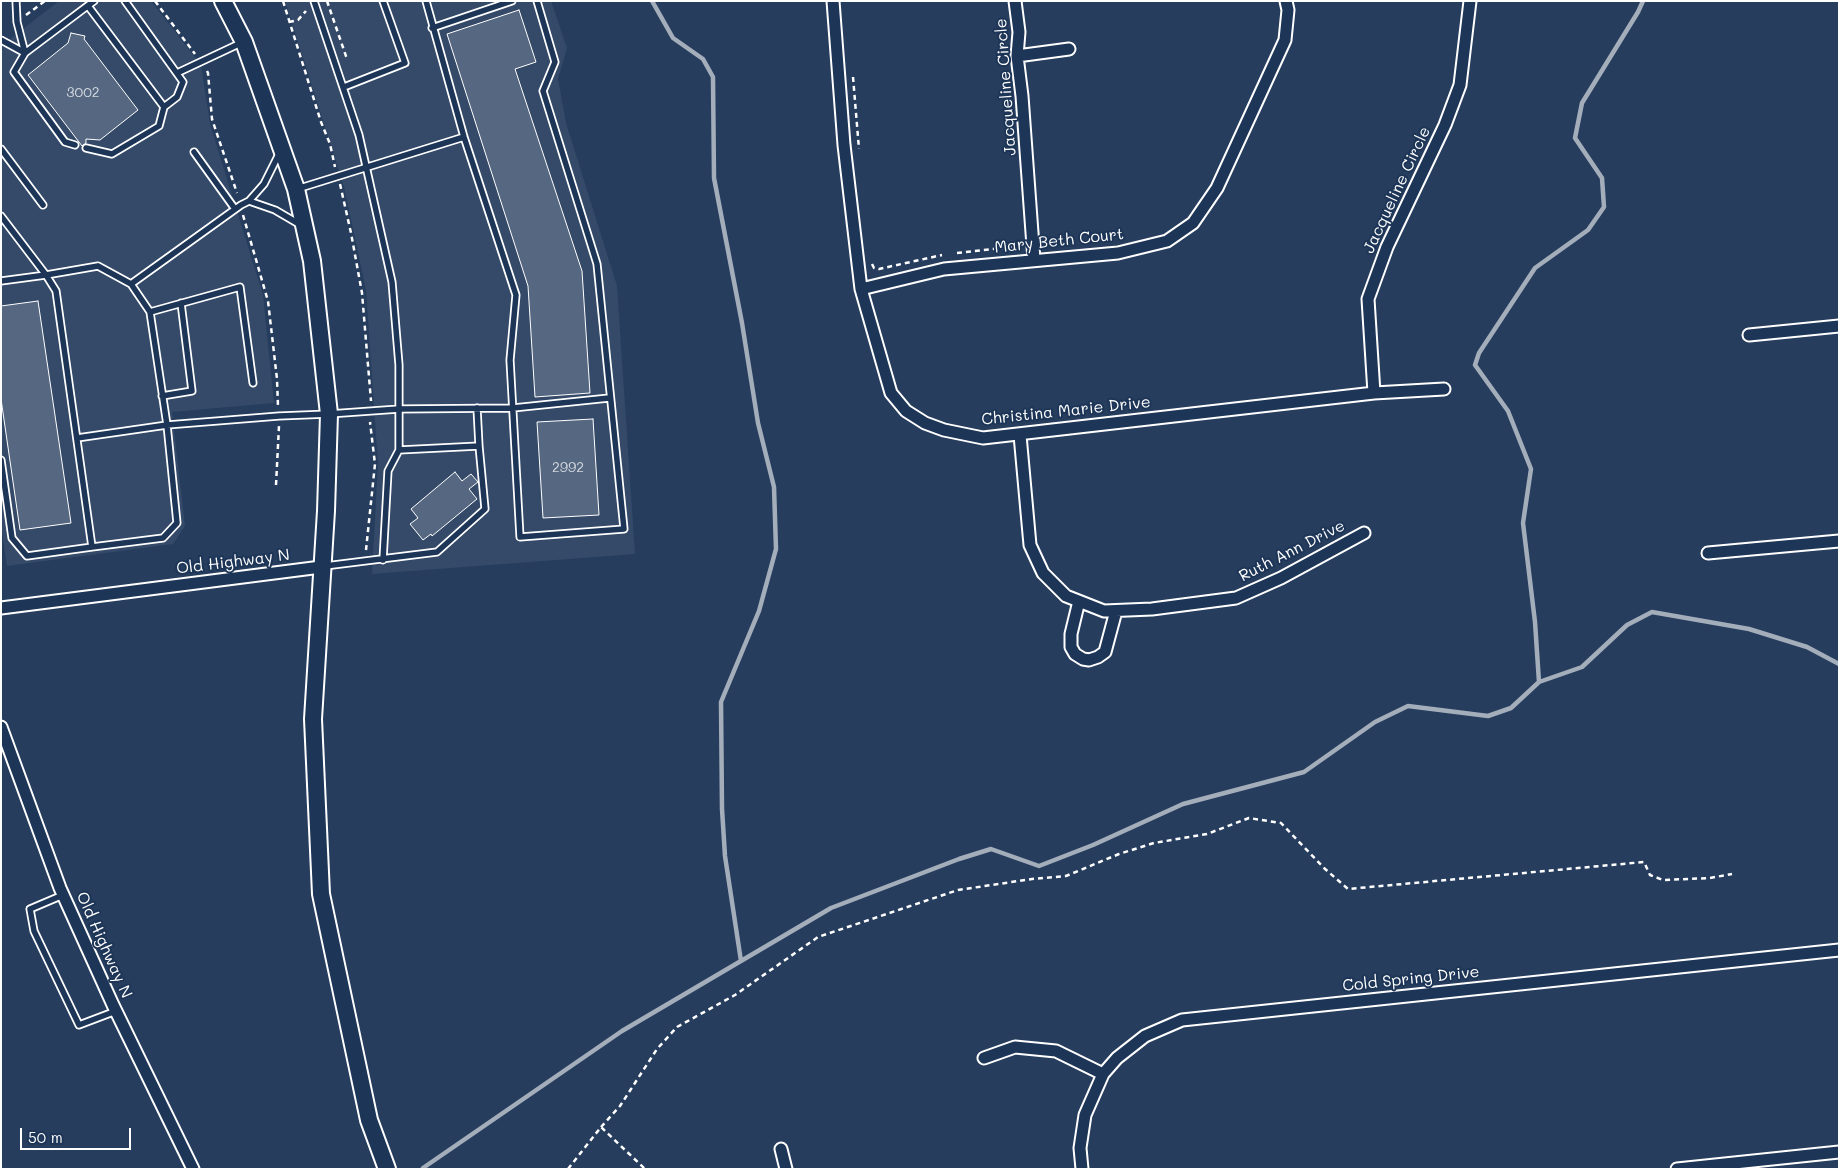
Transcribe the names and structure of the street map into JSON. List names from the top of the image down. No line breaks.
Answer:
{"streets":{"street":["Jacqueline Circle","Mary Beth Court","Christina Marie Drive","Ruth Ann Drive","Old Highway N","Cold Spring Drive"]},"crossings":[["Jacqueline Circle","Mary Beth Court"],["Jacqueline Circle","Christina Marie Drive"],["Mary Beth Court","Christina Marie Drive"],["Christina Marie Drive","Ruth Ann Drive"]],"house_numbers":["3002","2992"],"scale_bar":"50 m"}
